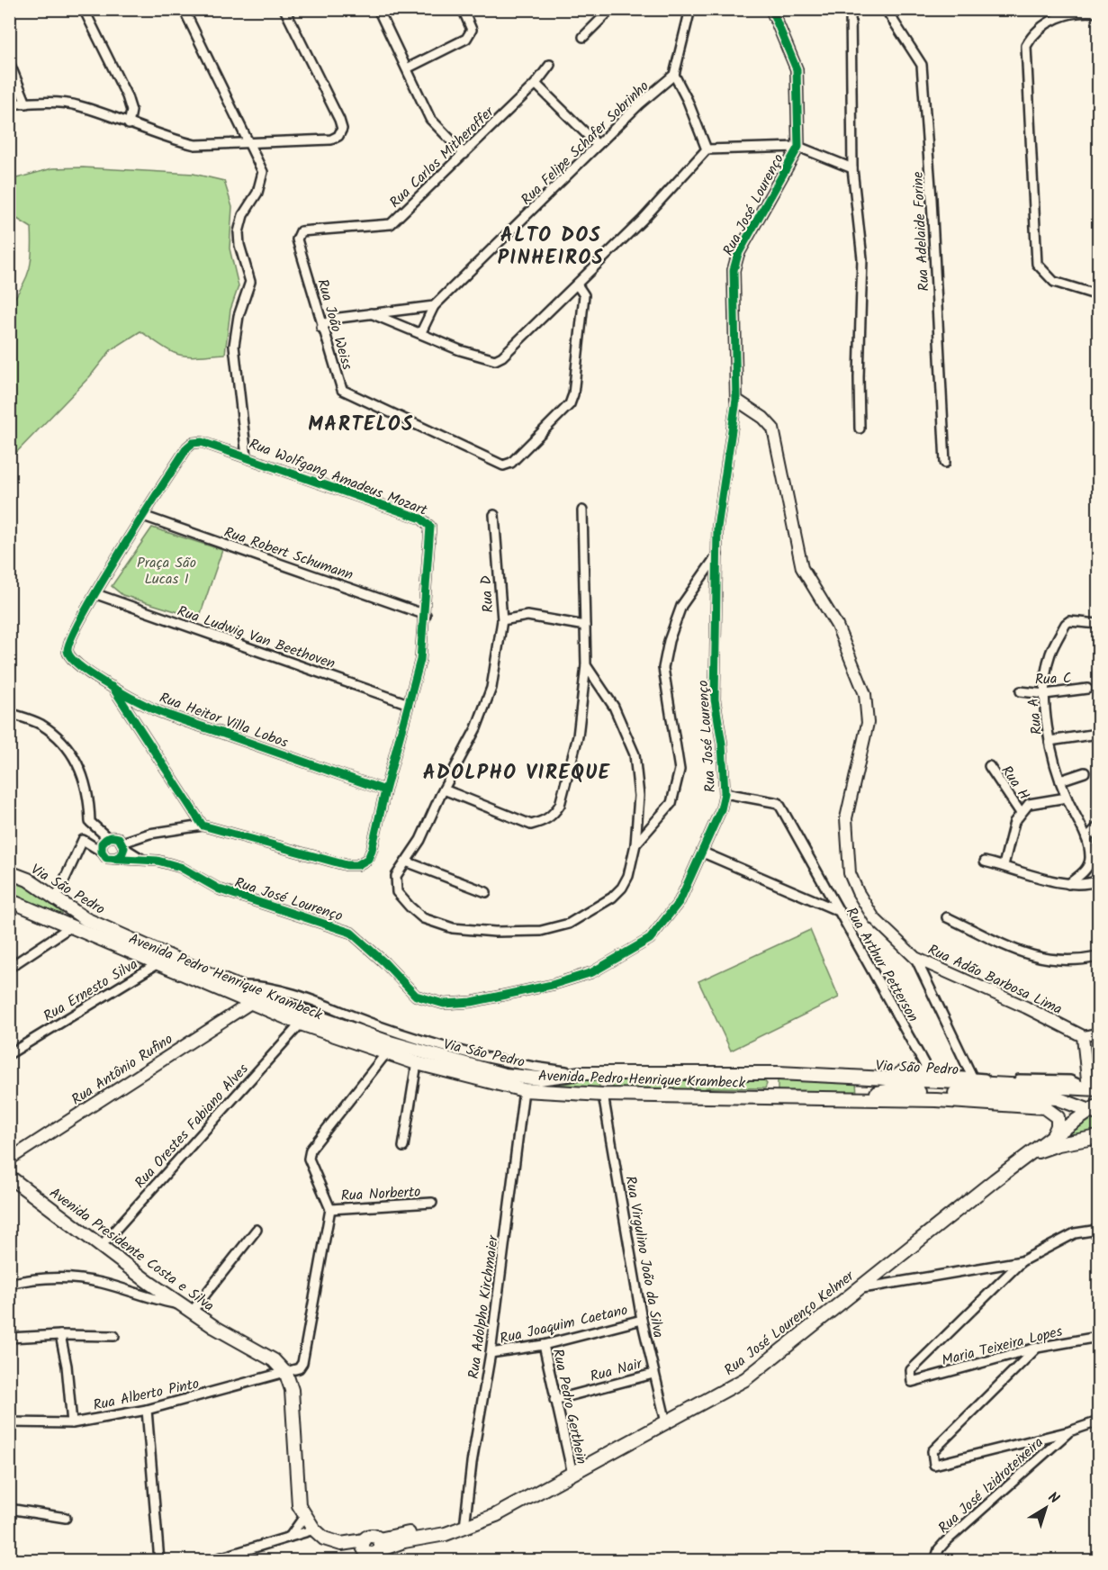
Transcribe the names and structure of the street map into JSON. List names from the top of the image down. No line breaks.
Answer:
{"streets":{"main road":["Via São Pedro","Avenida Pedro Henrique Krambeck","Avenida Presidente Costa e Silva","Rua José Lourenço Kelmer"],"street":["Rua Felipe Schafer Sobrinho","Rua Carlos Mitheroffer","Rua José Lourenço","Rua Adelaide Forine","Rua João Weiss","Rua Wolfgang Amadeus Mozart","Rua Robert Schumann","Rua D","Rua Ludwig Van Beethoven","Rua C","Rua A","Rua Heitor Villa Lobos","Rua H","Rua Arthur Petterson","Rua Adão Barbosa Lima","Rua Ernesto Silva","Rua Antônio Rufino","Rua Orestes Fabiano Alves","Rua Norberto","Rua Virgulino João da Silva","Rua Adolpho Kirchmaier","Rua Joaquim Caetano","Maria Teixeira Lopes","Rua Nair","Rua Alberto Pinto","Rua Pedro Gerthein","Rua José Izidroteixeira"]},"crossings":[["Rua Carlos Mitheroffer","Rua João Weiss"],["Rua José Lourenço","Rua Wolfgang Amadeus Mozart"],["Rua José Lourenço","Rua Arthur Petterson"],["Rua José Lourenço","Rua Adão Barbosa Lima"],["Rua Wolfgang Amadeus Mozart","Rua Robert Schumann"],["Rua Wolfgang Amadeus Mozart","Rua Ludwig Van Beethoven"],["Rua Wolfgang Amadeus Mozart","Rua Heitor Villa Lobos"],["Rua C","Rua A"],["Rua A","Rua H"],["Via São Pedro","Avenida Pedro Henrique Krambeck"],["Via São Pedro","Rua José Lourenço Kelmer"],["Avenida Pedro Henrique Krambeck","Rua Ernesto Silva"],["Avenida Pedro Henrique Krambeck","Rua Antônio Rufino"],["Avenida Pedro Henrique Krambeck","Rua Orestes Fabiano Alves"],["Avenida Pedro Henrique Krambeck","Rua Virgulino João da Silva"],["Avenida Pedro Henrique Krambeck","Rua Adolpho Kirchmaier"],["Avenida Pedro Henrique Krambeck","Rua José Lourenço Kelmer"],["Rua Orestes Fabiano Alves","Avenida Presidente Costa e Silva"],["Avenida Presidente Costa e Silva","Rua Alberto Pinto"],["Rua Virgulino João da Silva","Rua José Lourenço Kelmer"],["Rua Virgulino João da Silva","Rua Joaquim Caetano"],["Rua Virgulino João da Silva","Rua Nair"],["Rua Adolpho Kirchmaier","Rua José Lourenço Kelmer"],["Rua Adolpho Kirchmaier","Rua Joaquim Caetano"],["Rua José Lourenço Kelmer","Rua Pedro Gerthein"],["Rua Joaquim Caetano","Rua Pedro Gerthein"],["Rua Nair","Rua Pedro Gerthein"]],"districts":["ALTO DOS PINHEIROS","MARTELOS","ADOLPHO VIREQUE"],"parks":["Praça São Lucas I"],"north":"top right"}
